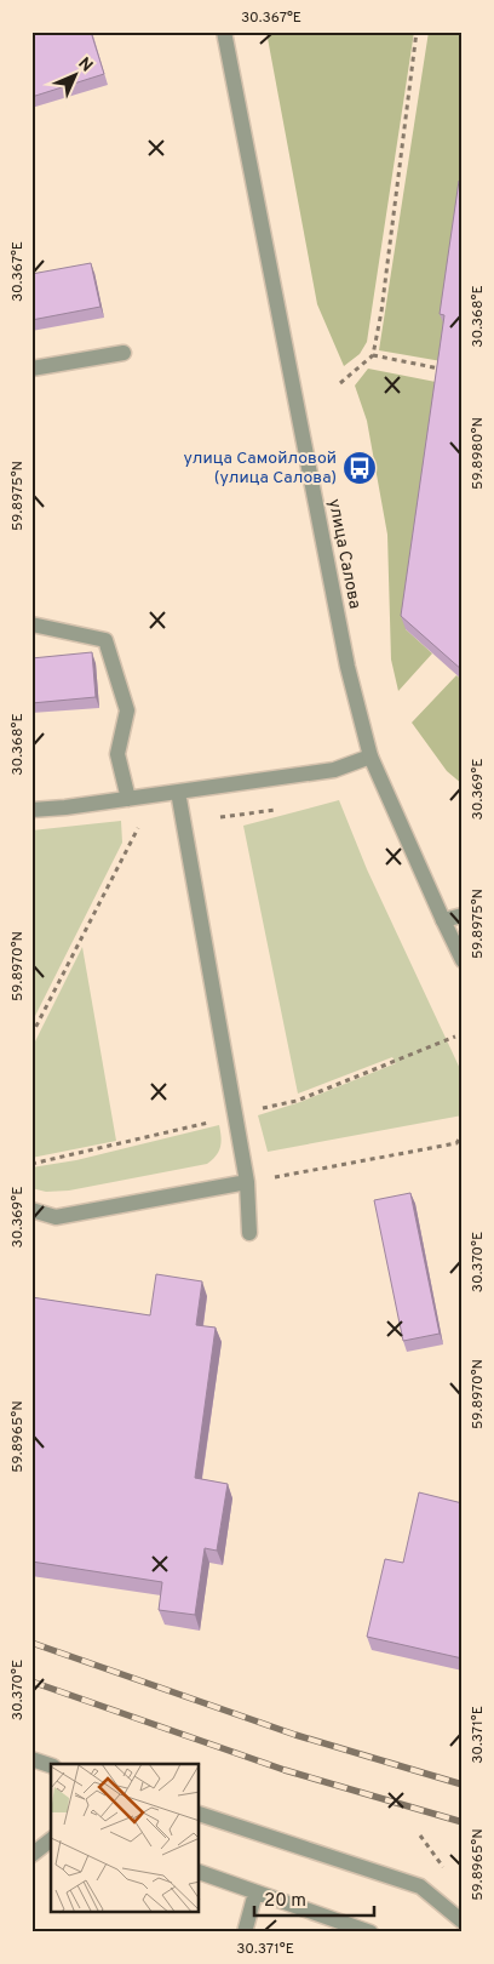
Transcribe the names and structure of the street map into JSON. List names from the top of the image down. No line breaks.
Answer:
{"streets":{"street":["улица Салова"]},"places":{"bus stop":["улица Самойловой (улица Салова)"]},"scale_bar":"20 m","north":"top right","coordinates":["30.367°E","30.368°E","59.8980°N","59.8975°N","30.369°E","59.8970°N","30.370°E","59.8965°N","30.371°E"]}
